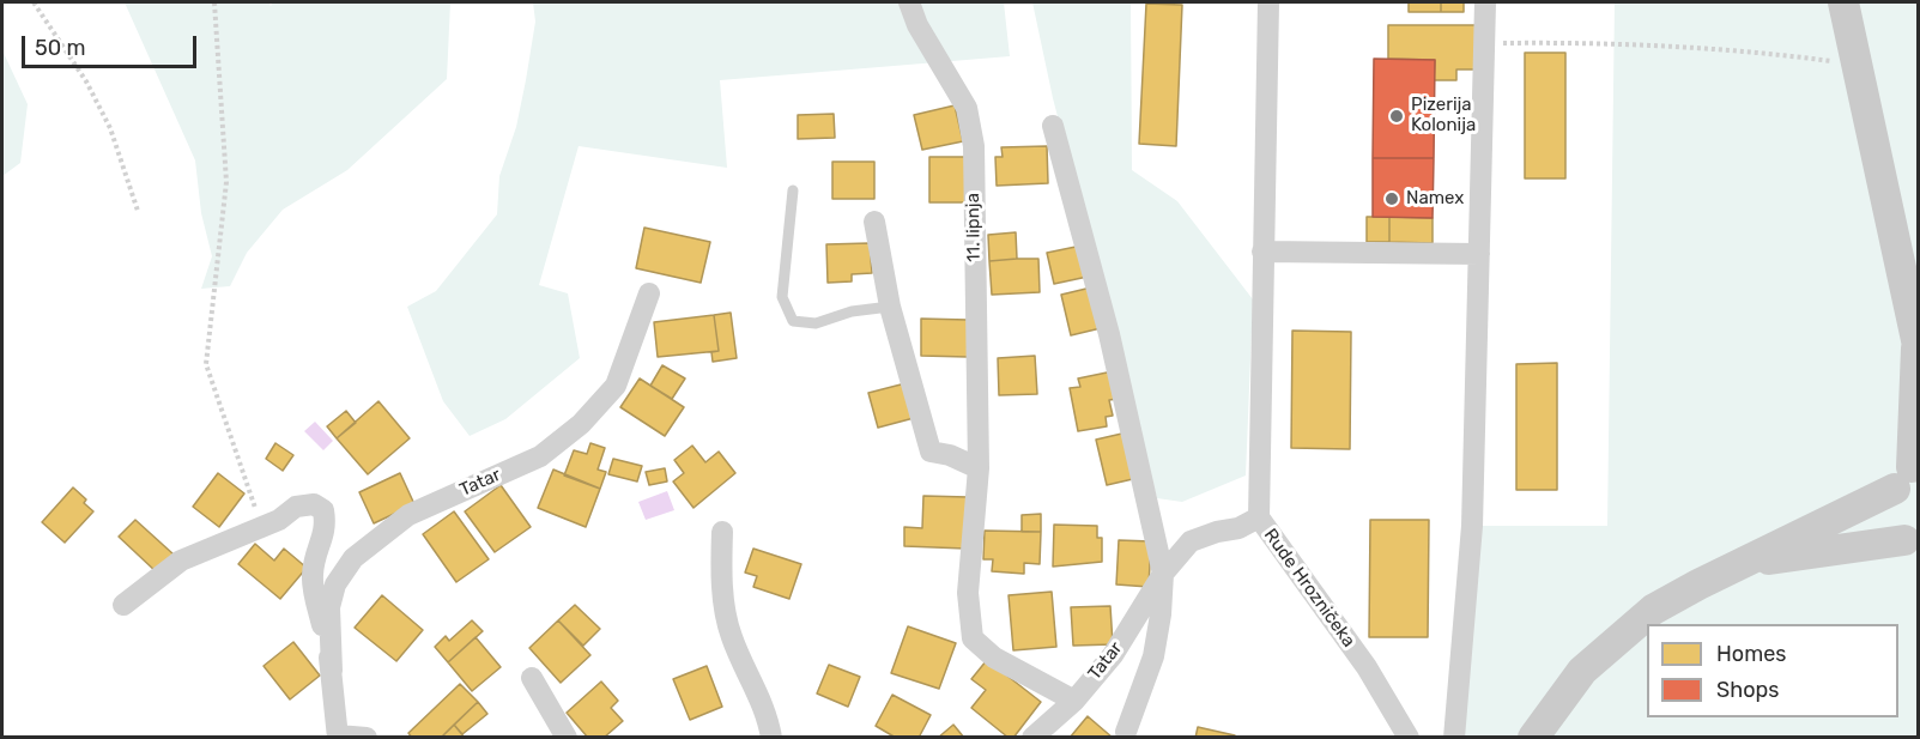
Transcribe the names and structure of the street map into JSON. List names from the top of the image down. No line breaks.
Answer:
{"streets":{"street":["11. lipnja","Tatar","Rude Hrozničeka"]},"crossings":[["11. lipnja","Tatar"],["Tatar","Rude Hrozničeka"]],"places":["Pizerija Kolonija","Namex"],"legend":["Homes","Shops"],"scale_bar":"50 m"}
